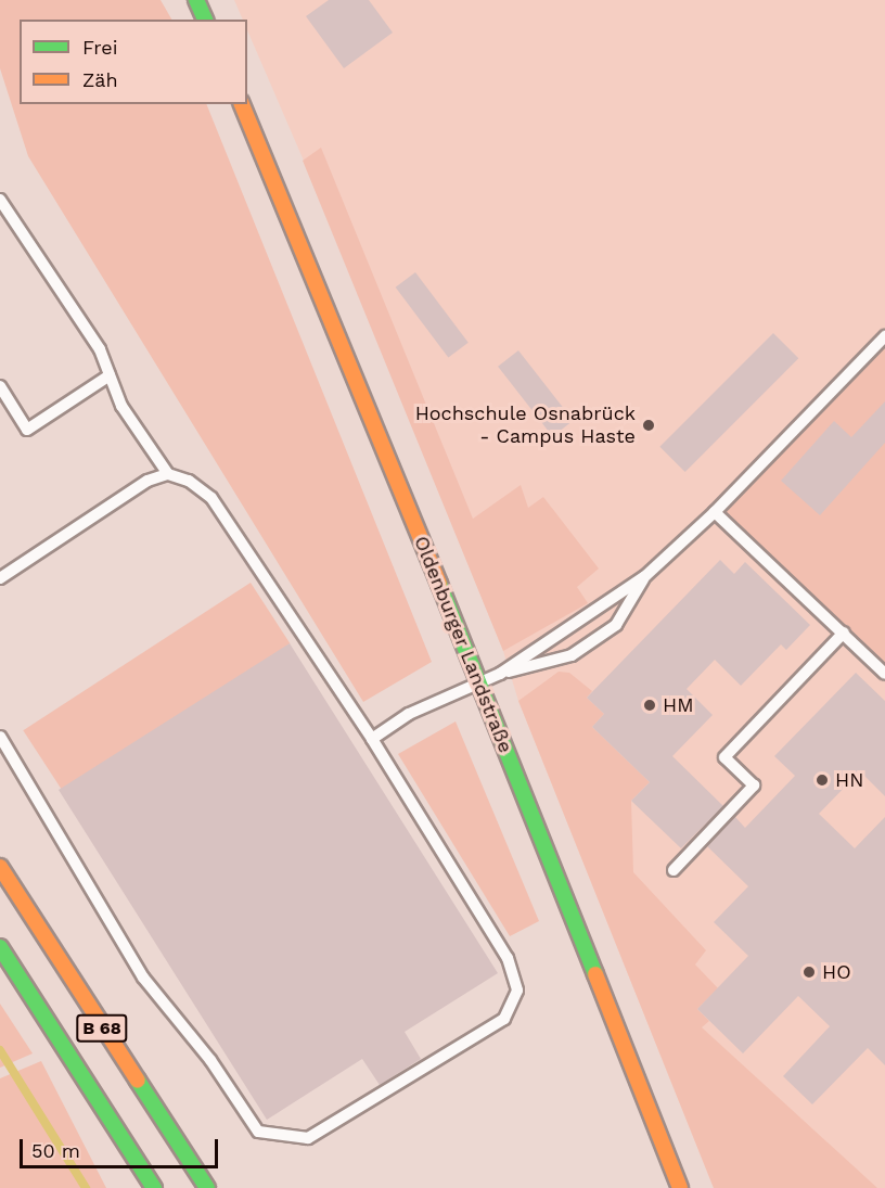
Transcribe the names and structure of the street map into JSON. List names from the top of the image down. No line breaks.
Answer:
{"streets":{"main road":["Oldenburger Landstraße","B 68"]},"places":["Hochschule Osnabrück - Campus Haste","HM","HN","HO"],"legend":["Frei","Zäh"],"scale_bar":"50 m"}
